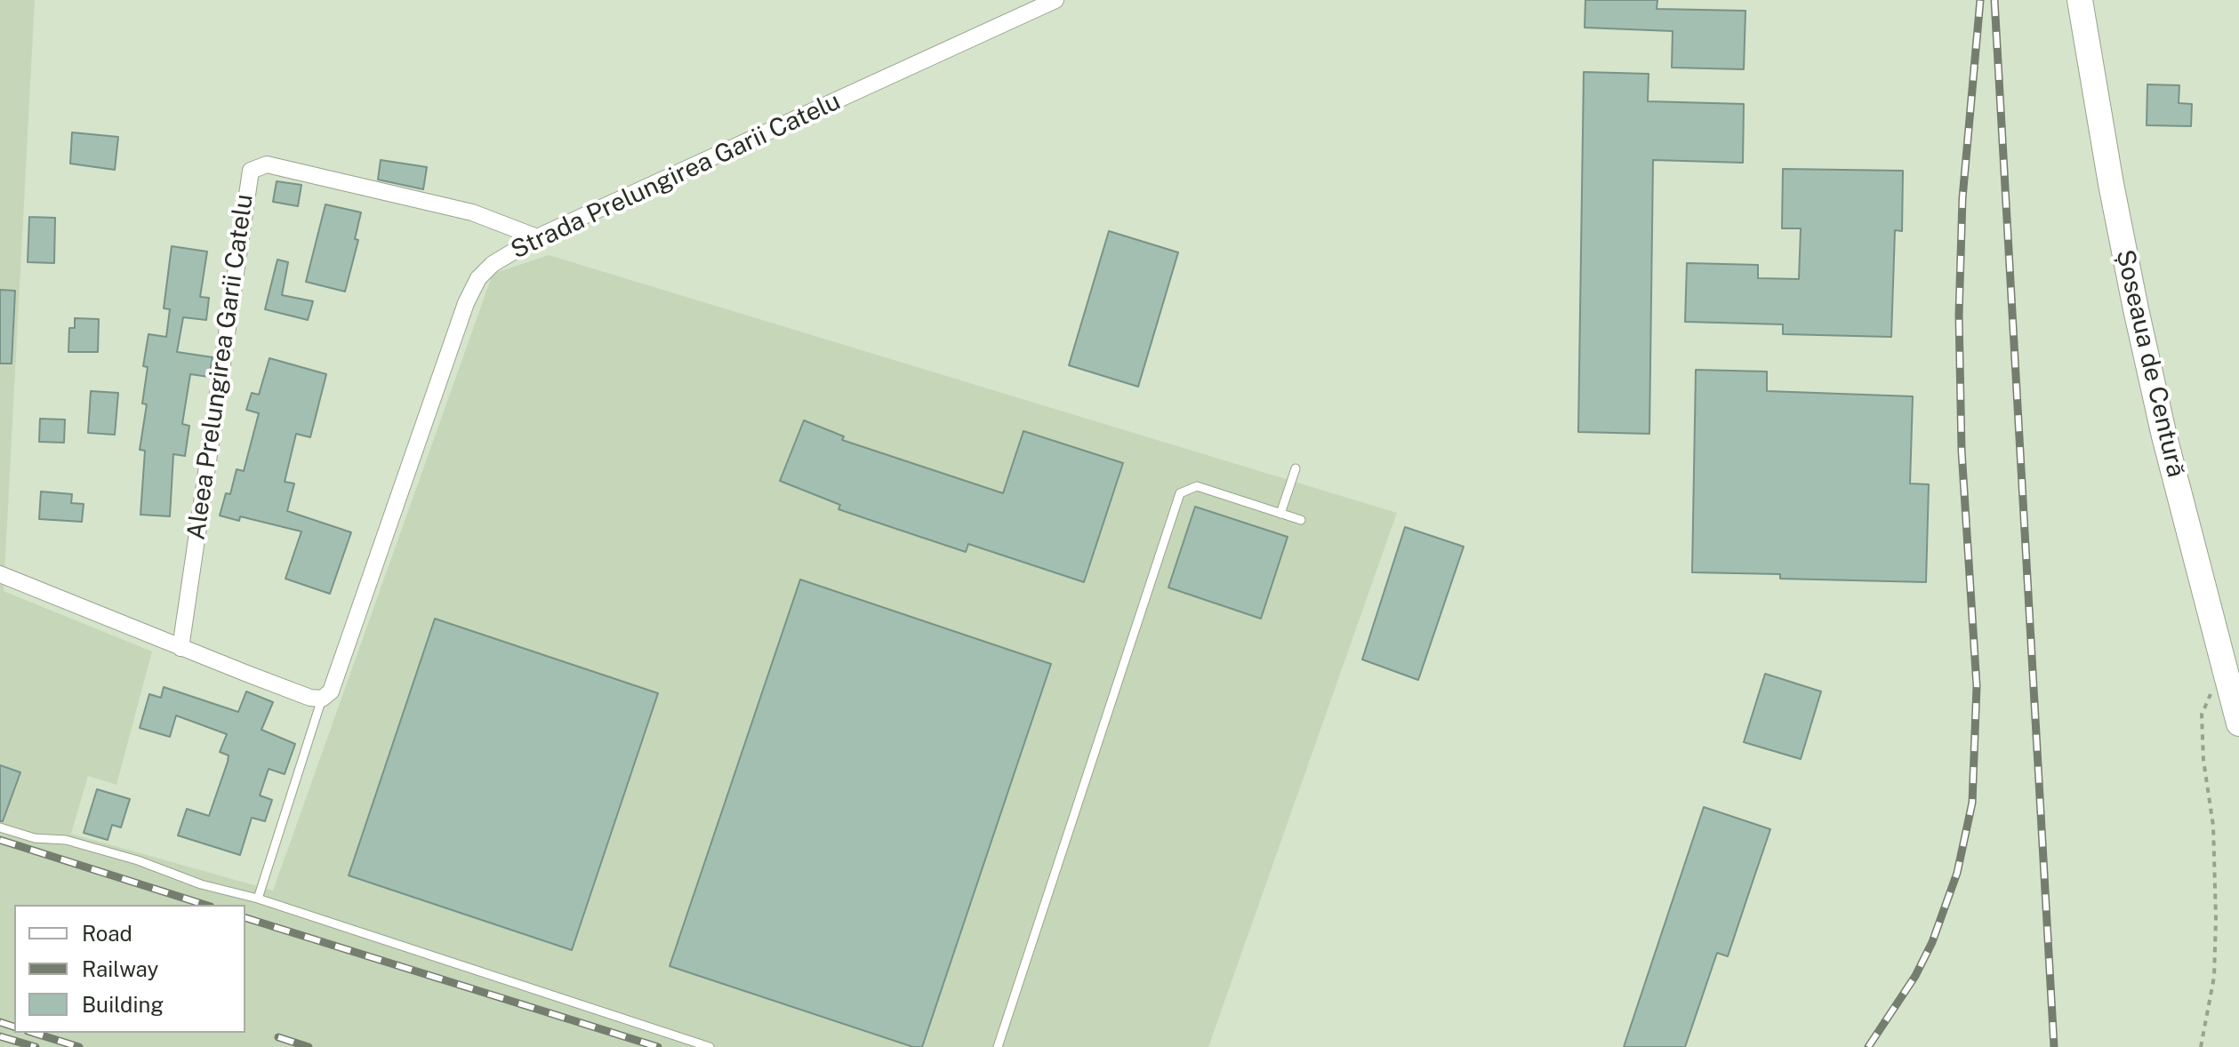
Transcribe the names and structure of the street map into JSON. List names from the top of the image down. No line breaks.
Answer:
{"streets":{"main road":["Șoseaua de Centură"],"street":["Strada Prelungirea Garii Catelu","Aleea Prelungirea Garii Catelu"]},"crossings":[["Strada Prelungirea Garii Catelu","Aleea Prelungirea Garii Catelu"]],"legend":["Road","Railway","Building"]}
